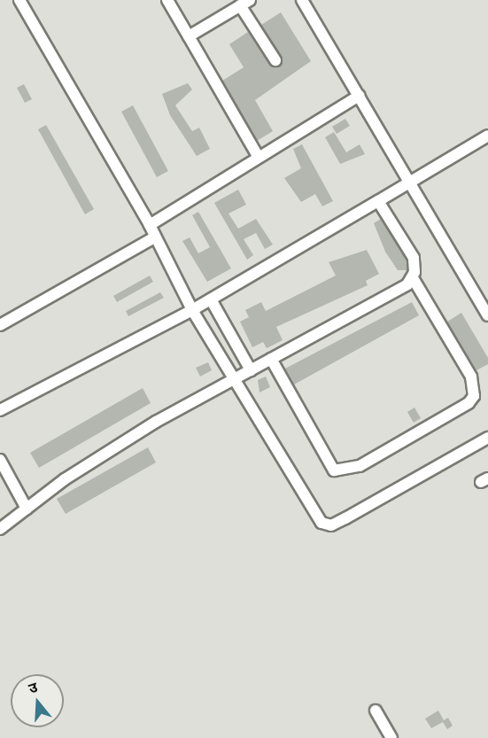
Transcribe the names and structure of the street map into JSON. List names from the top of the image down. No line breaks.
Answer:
{"north":"top"}
